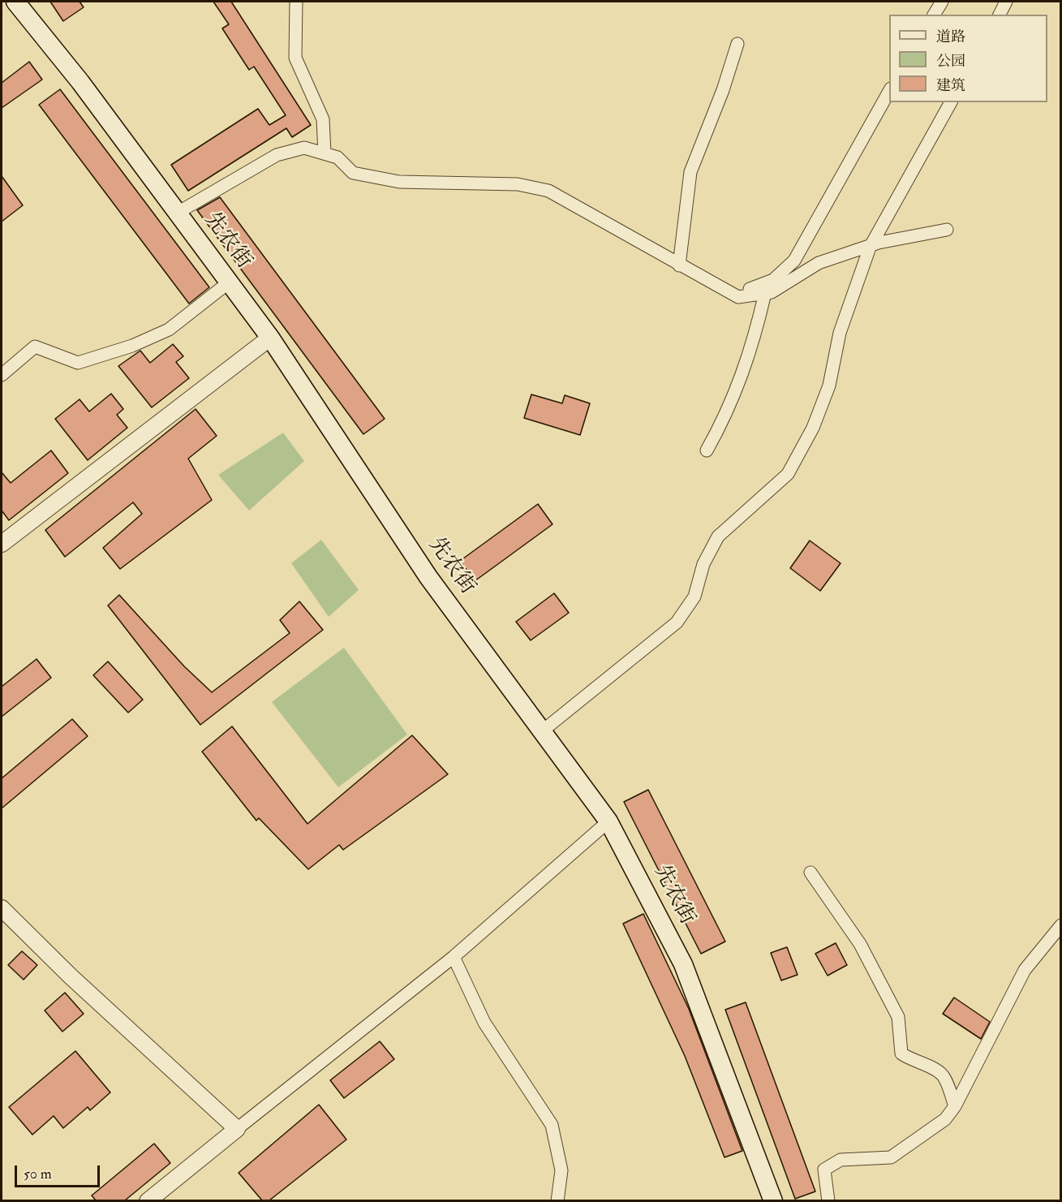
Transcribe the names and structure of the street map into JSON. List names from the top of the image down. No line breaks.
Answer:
{"streets":{"main road":["先农街"]},"legend":["道路","公园","建筑"],"scale_bar":"50 m"}
